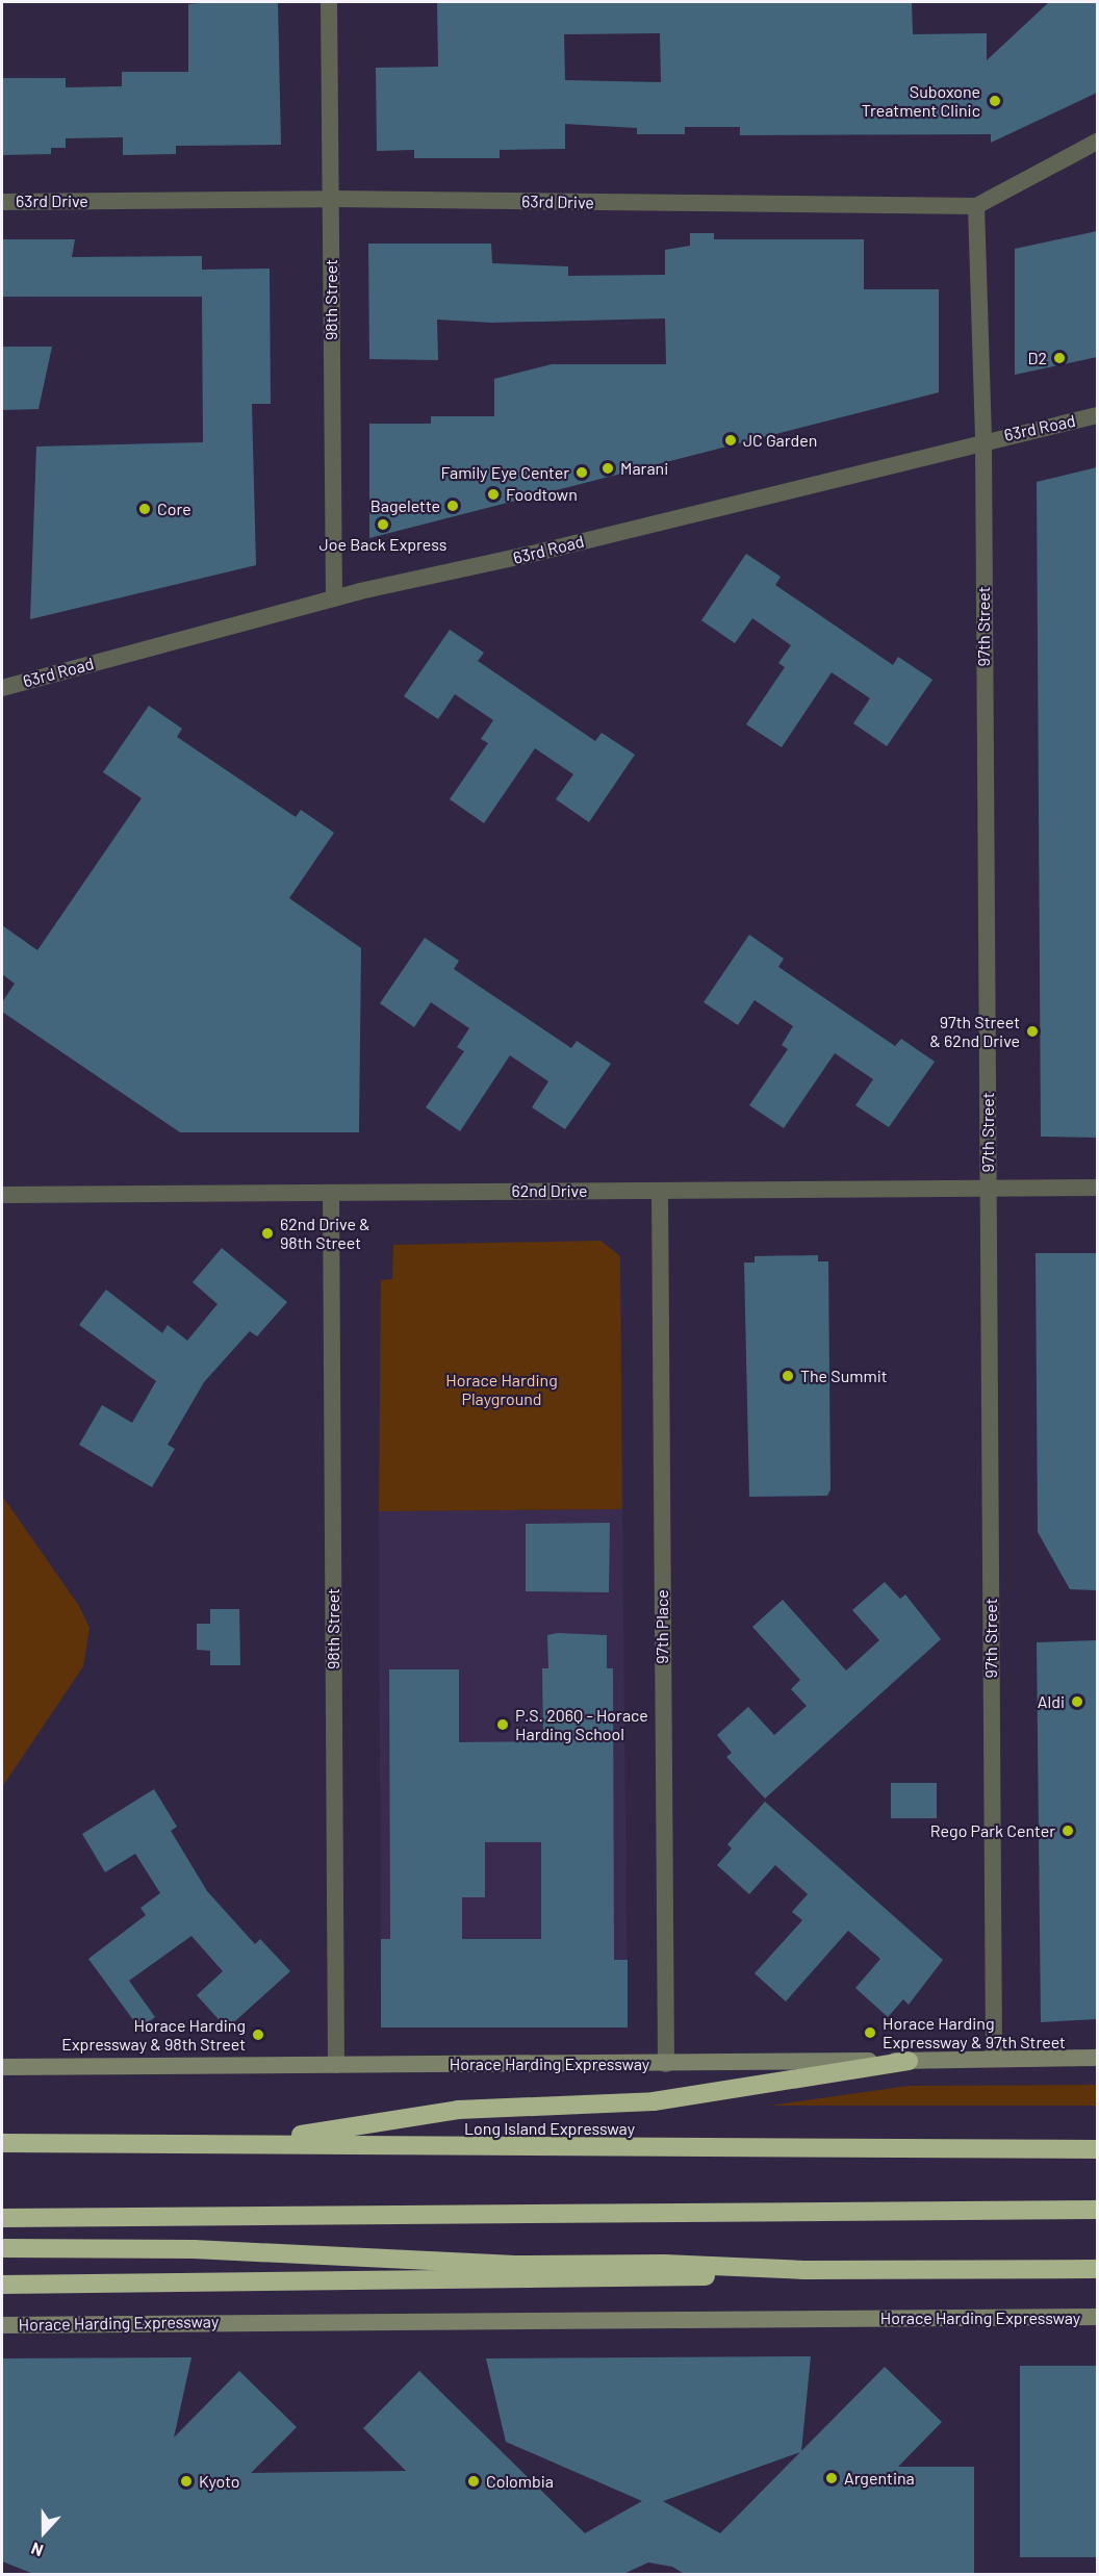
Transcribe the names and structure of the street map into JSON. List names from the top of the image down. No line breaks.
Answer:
{"streets":{"highway":["Long Island Expressway"],"main road":["Horace Harding Expressway"],"street":["63rd Drive","98th Street","63rd Road","97th Street","62nd Drive","97th Place"]},"crossings":[["63rd Drive","98th Street"],["63rd Drive","97th Street"],["98th Street","63rd Road"],["98th Street","62nd Drive"],["98th Street","Horace Harding Expressway"],["63rd Road","97th Street"],["97th Street","62nd Drive"],["97th Street","Horace Harding Expressway"],["62nd Drive","97th Place"],["97th Place","Horace Harding Expressway"]],"parks":["Horace Harding Playground"],"places":["Suboxone Treatment Clinic","D2","JC Garden","Marani","Family Eye Center","Foodtown","Bagelette","Core","Joe Back Express","97th Street & 62nd Drive","62nd Drive & 98th Street","The Summit","Aldi","P.S. 206Q - Horace Harding School","Rego Park Center","Horace Harding Expressway & 97th Street","Horace Harding Expressway & 98th Street","Argentina","Kyoto","Colombia"],"north":"bottom"}
